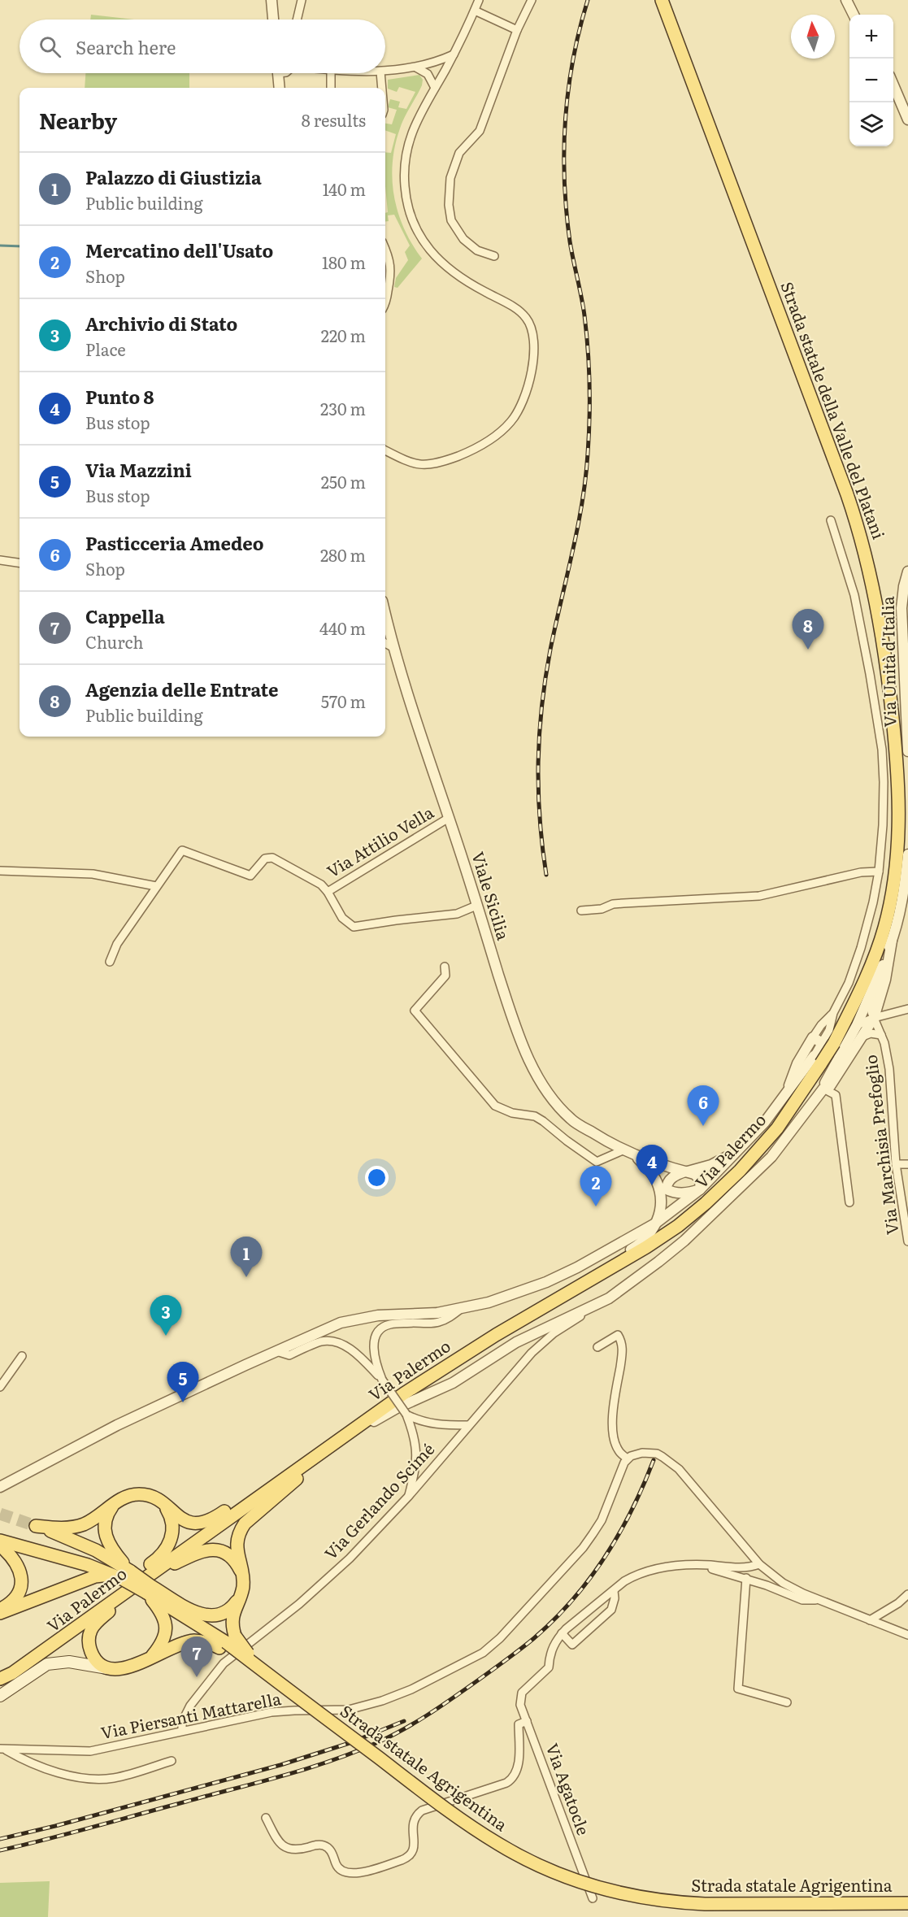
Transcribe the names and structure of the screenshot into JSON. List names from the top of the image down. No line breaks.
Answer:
{"streets":{"main road":["Strada statale della Valle del Platani","Via Palermo","Strada statale Agrigentina"],"street":["Via Unità d'Italia","Via Attilio Vella","Viale Sicilia","Via Marchisia Prefoglio","Via Gerlando Scimé","Via Piersanti Mattarella","Via Agatocle"]},"crossings":[["Strada statale della Valle del Platani","Via Palermo"],["Via Attilio Vella","Viale Sicilia"],["Via Gerlando Scimé","Via Piersanti Mattarella"]],"north":"top","page":{"map_buttons":["+","−"],"search":"Search here","heading":["Nearby","8 results"],"list":[{"mark":"1","name":"Palazzo di Giustizia","note":"Public building","value":"140 m"},{"mark":"2","name":"Mercatino dell'Usato","note":"Shop","value":"180 m"},{"mark":"3","name":"Archivio di Stato","note":"Place","value":"220 m"},{"mark":"4","name":"Punto 8","note":"Bus stop","value":"230 m"},{"mark":"5","name":"Via Mazzini","note":"Bus stop","value":"250 m"},{"mark":"6","name":"Pasticceria Amedeo","note":"Shop","value":"280 m"},{"mark":"7","name":"Cappella","note":"Church","value":"440 m"},{"mark":"8","name":"Agenzia delle Entrate","note":"Public building","value":"570 m"}],"pins":["8","6","4","2","1","3","5","7"]}}
